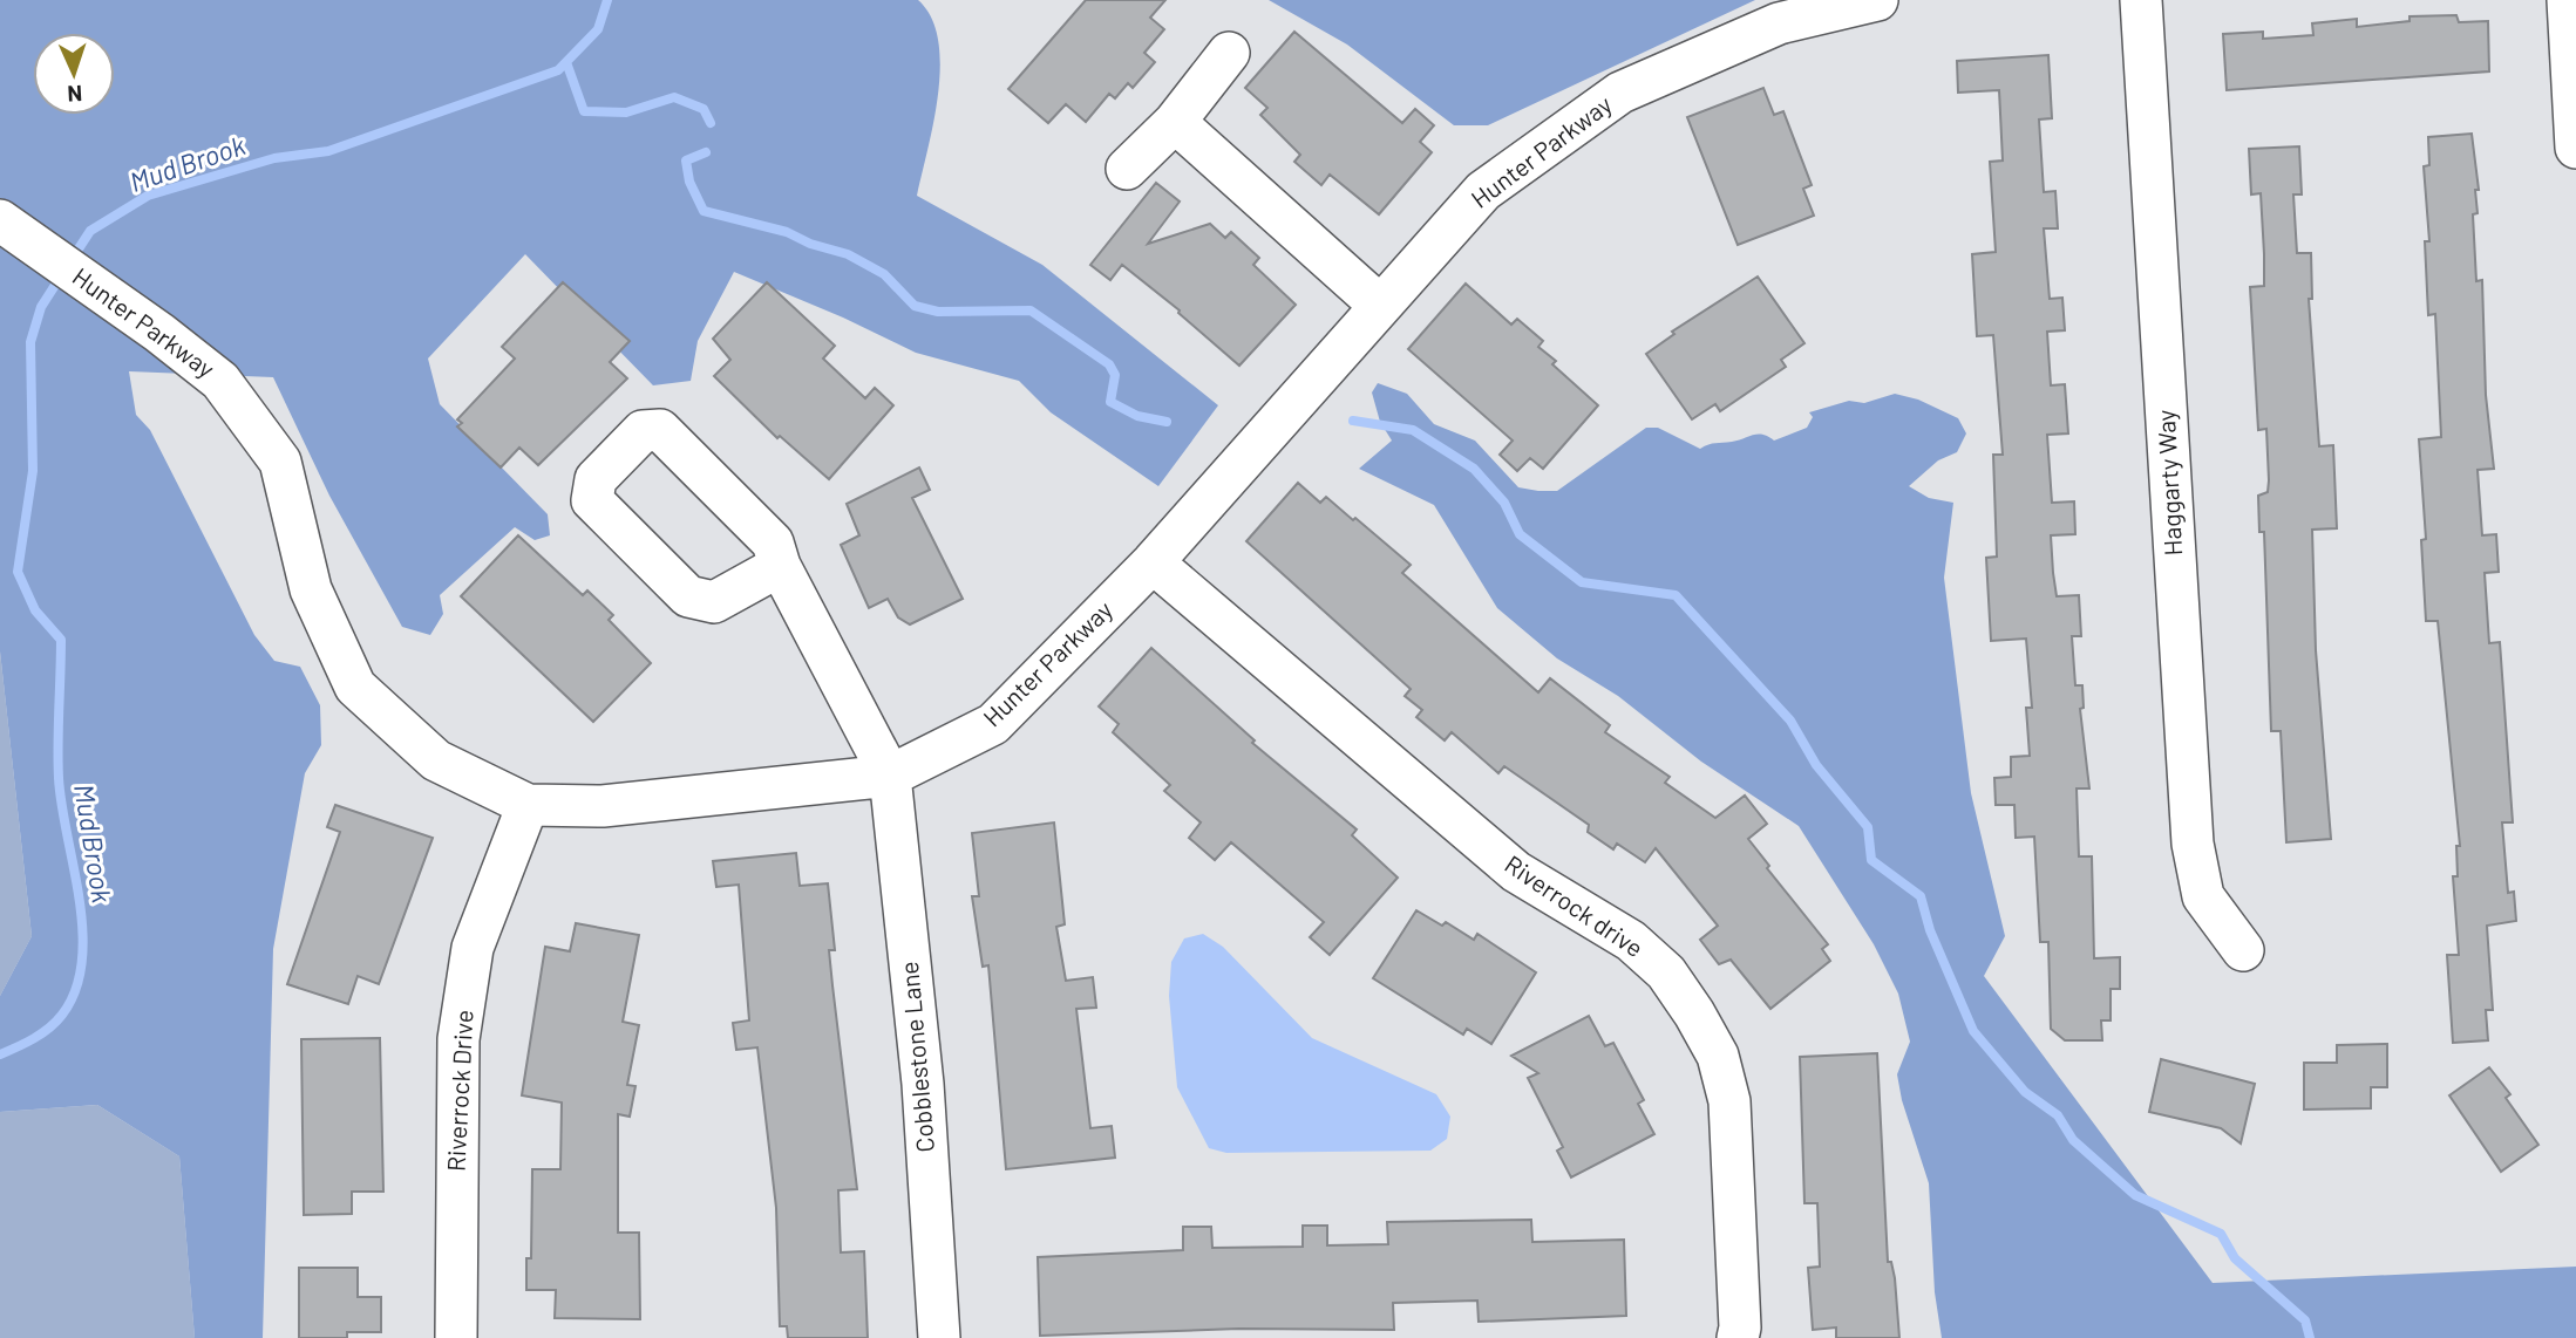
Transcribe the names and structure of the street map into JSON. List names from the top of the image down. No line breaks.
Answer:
{"streets":{"street":["Hunter Parkway","Haggarty Way","Riverrock drive","Cobblestone Lane","Riverrock Drive"]},"crossings":[["Hunter Parkway","Riverrock drive"],["Hunter Parkway","Cobblestone Lane"],["Hunter Parkway","Riverrock Drive"]],"water":["Mud Brook"],"north":"bottom"}
